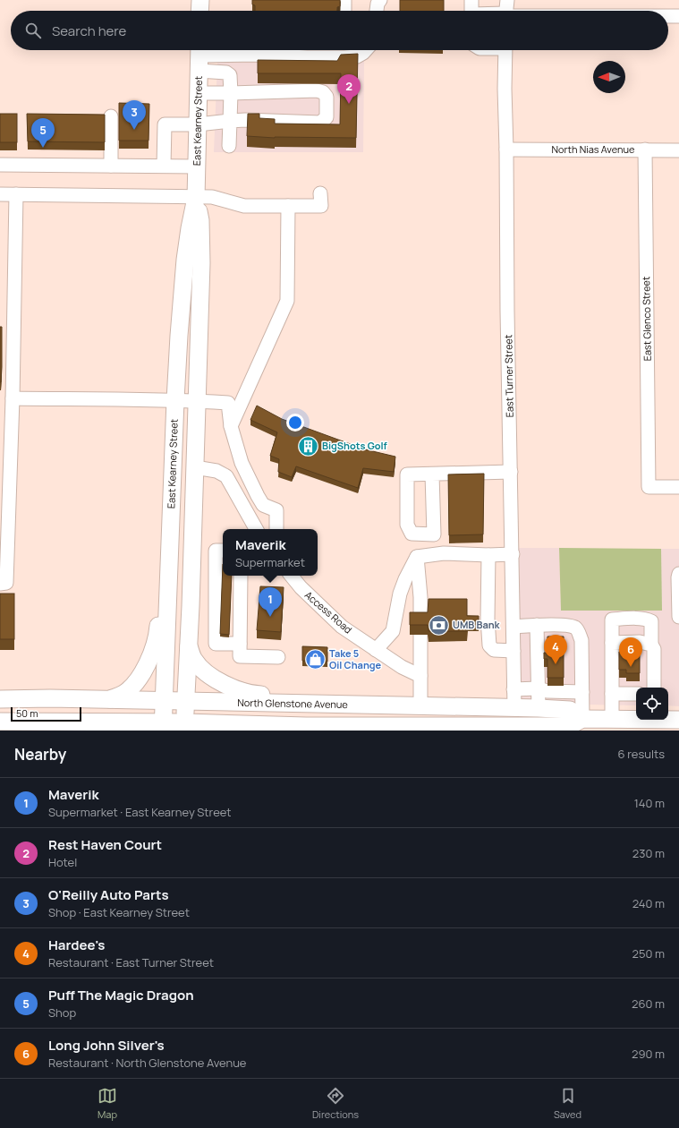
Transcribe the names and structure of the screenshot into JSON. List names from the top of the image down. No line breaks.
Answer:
{"streets":{"main road":["East Kearney Street","North Glenstone Avenue"],"street":["North Nias Avenue","East Glenco Street","East Turner Street","Access Road"]},"crossings":[["East Kearney Street","North Glenstone Avenue"],["North Nias Avenue","East Glenco Street"],["North Nias Avenue","East Turner Street"],["East Turner Street","North Glenstone Avenue"]],"places":{"building":["BigShots Golf"],"bank":["UMB Bank"],"shop":["Take 5 Oil Change"]},"scale_bar":"50 m","north":"left","page":{"search":"Search here","pins":["2","3","5","1","4","6"],"popup":["Maverik","Supermarket"],"scale":"50 m","heading":["Nearby","6 results"],"list":[{"mark":"1","name":"Maverik","note":"Supermarket · East Kearney Street","value":"140 m"},{"mark":"2","name":"Rest Haven Court","note":"Hotel","value":"230 m"},{"mark":"3","name":"O'Reilly Auto Parts","note":"Shop · East Kearney Street","value":"240 m"},{"mark":"4","name":"Hardee's","note":"Restaurant · East Turner Street","value":"250 m"},{"mark":"5","name":"Puff The Magic Dragon","note":"Shop","value":"260 m"},{"mark":"6","name":"Long John Silver's","note":"Restaurant · North Glenstone Avenue","value":"290 m"}],"nav":["Map","Directions","Saved"]}}
